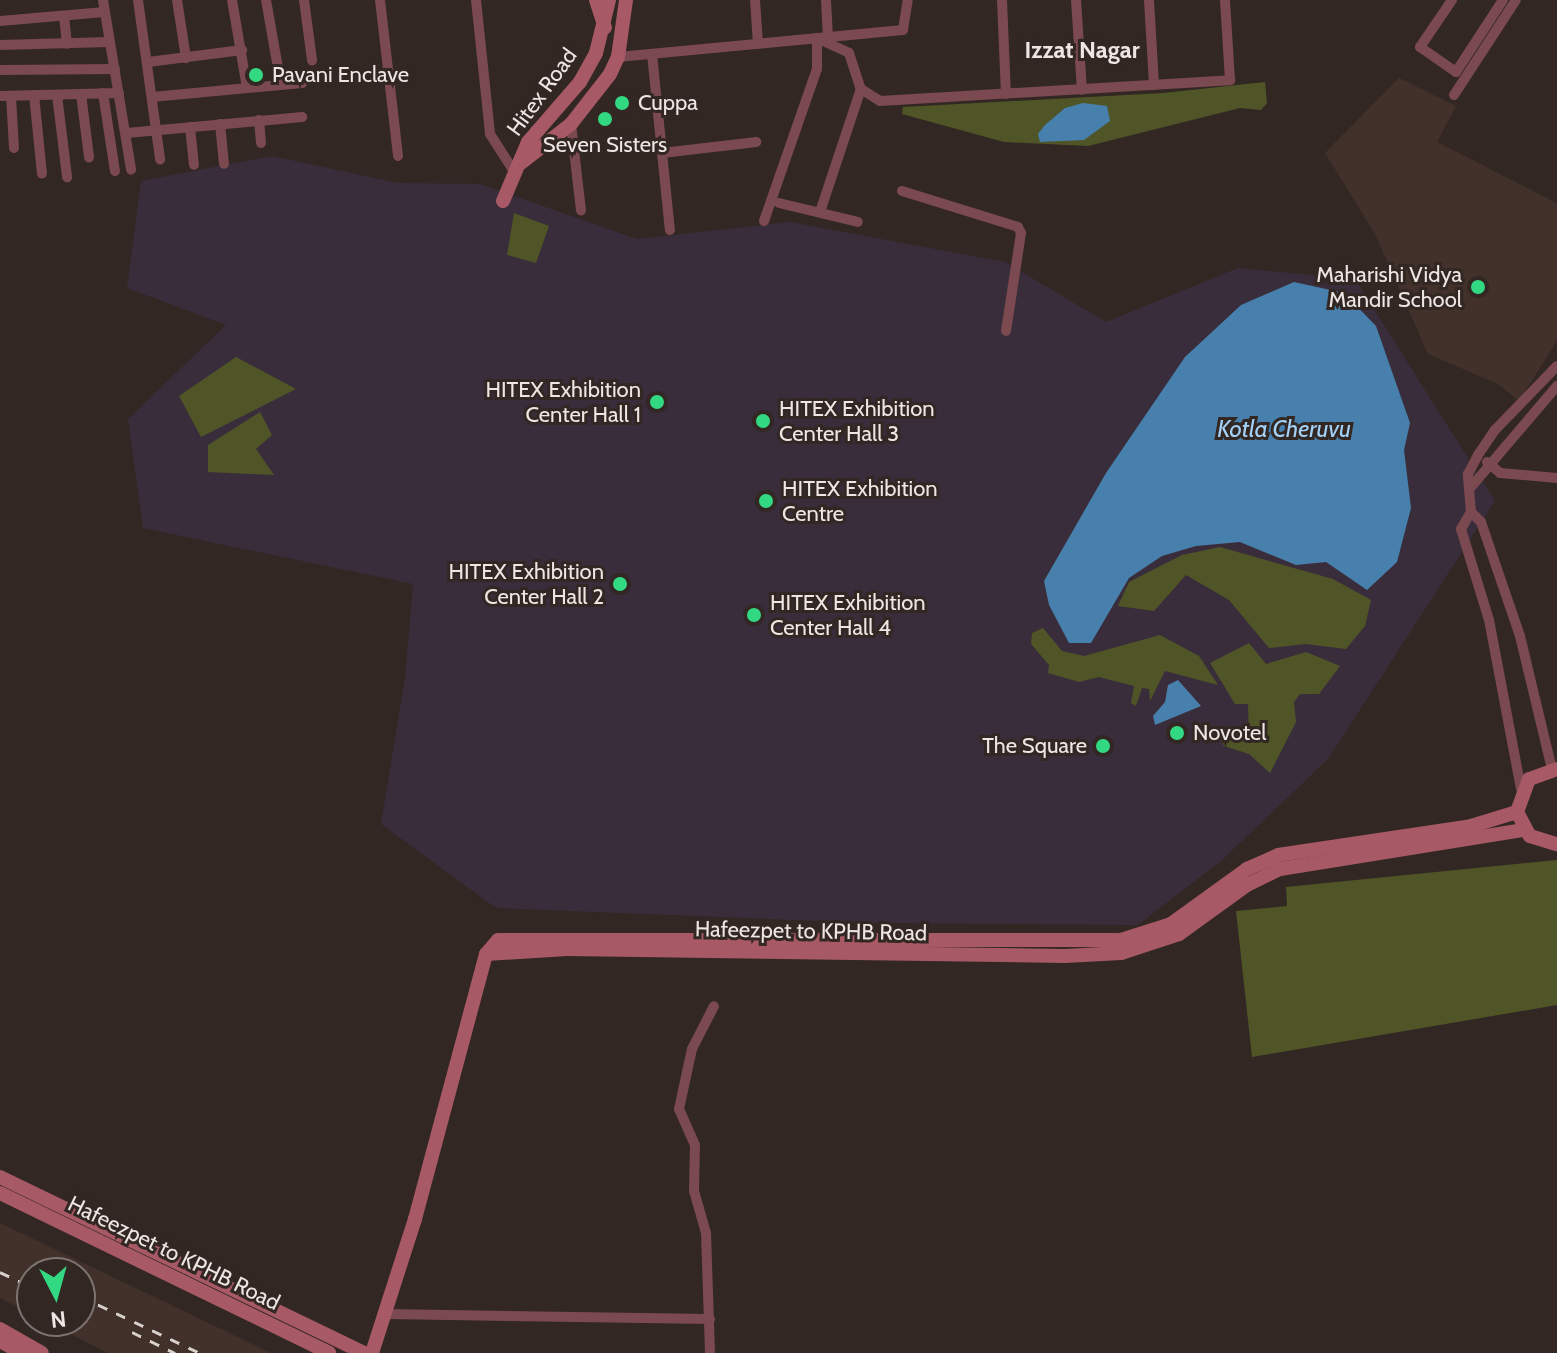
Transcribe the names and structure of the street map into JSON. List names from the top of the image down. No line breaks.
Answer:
{"streets":{"main road":["Hitex Road","Hafeezpet to KPHB Road"]},"districts":["Izzat Nagar"],"water":["Kotla Cheruvu"],"places":["Pavani Enclave","Cuppa","Seven Sisters","Maharishi Vidya Mandir School","HITEX Exhibition Center Hall 1","HITEX Exhibition Center Hall 3","HITEX Exhibition Centre","HITEX Exhibition Center Hall 2","HITEX Exhibition Center Hall 4","Novotel","The Square"],"north":"bottom"}
